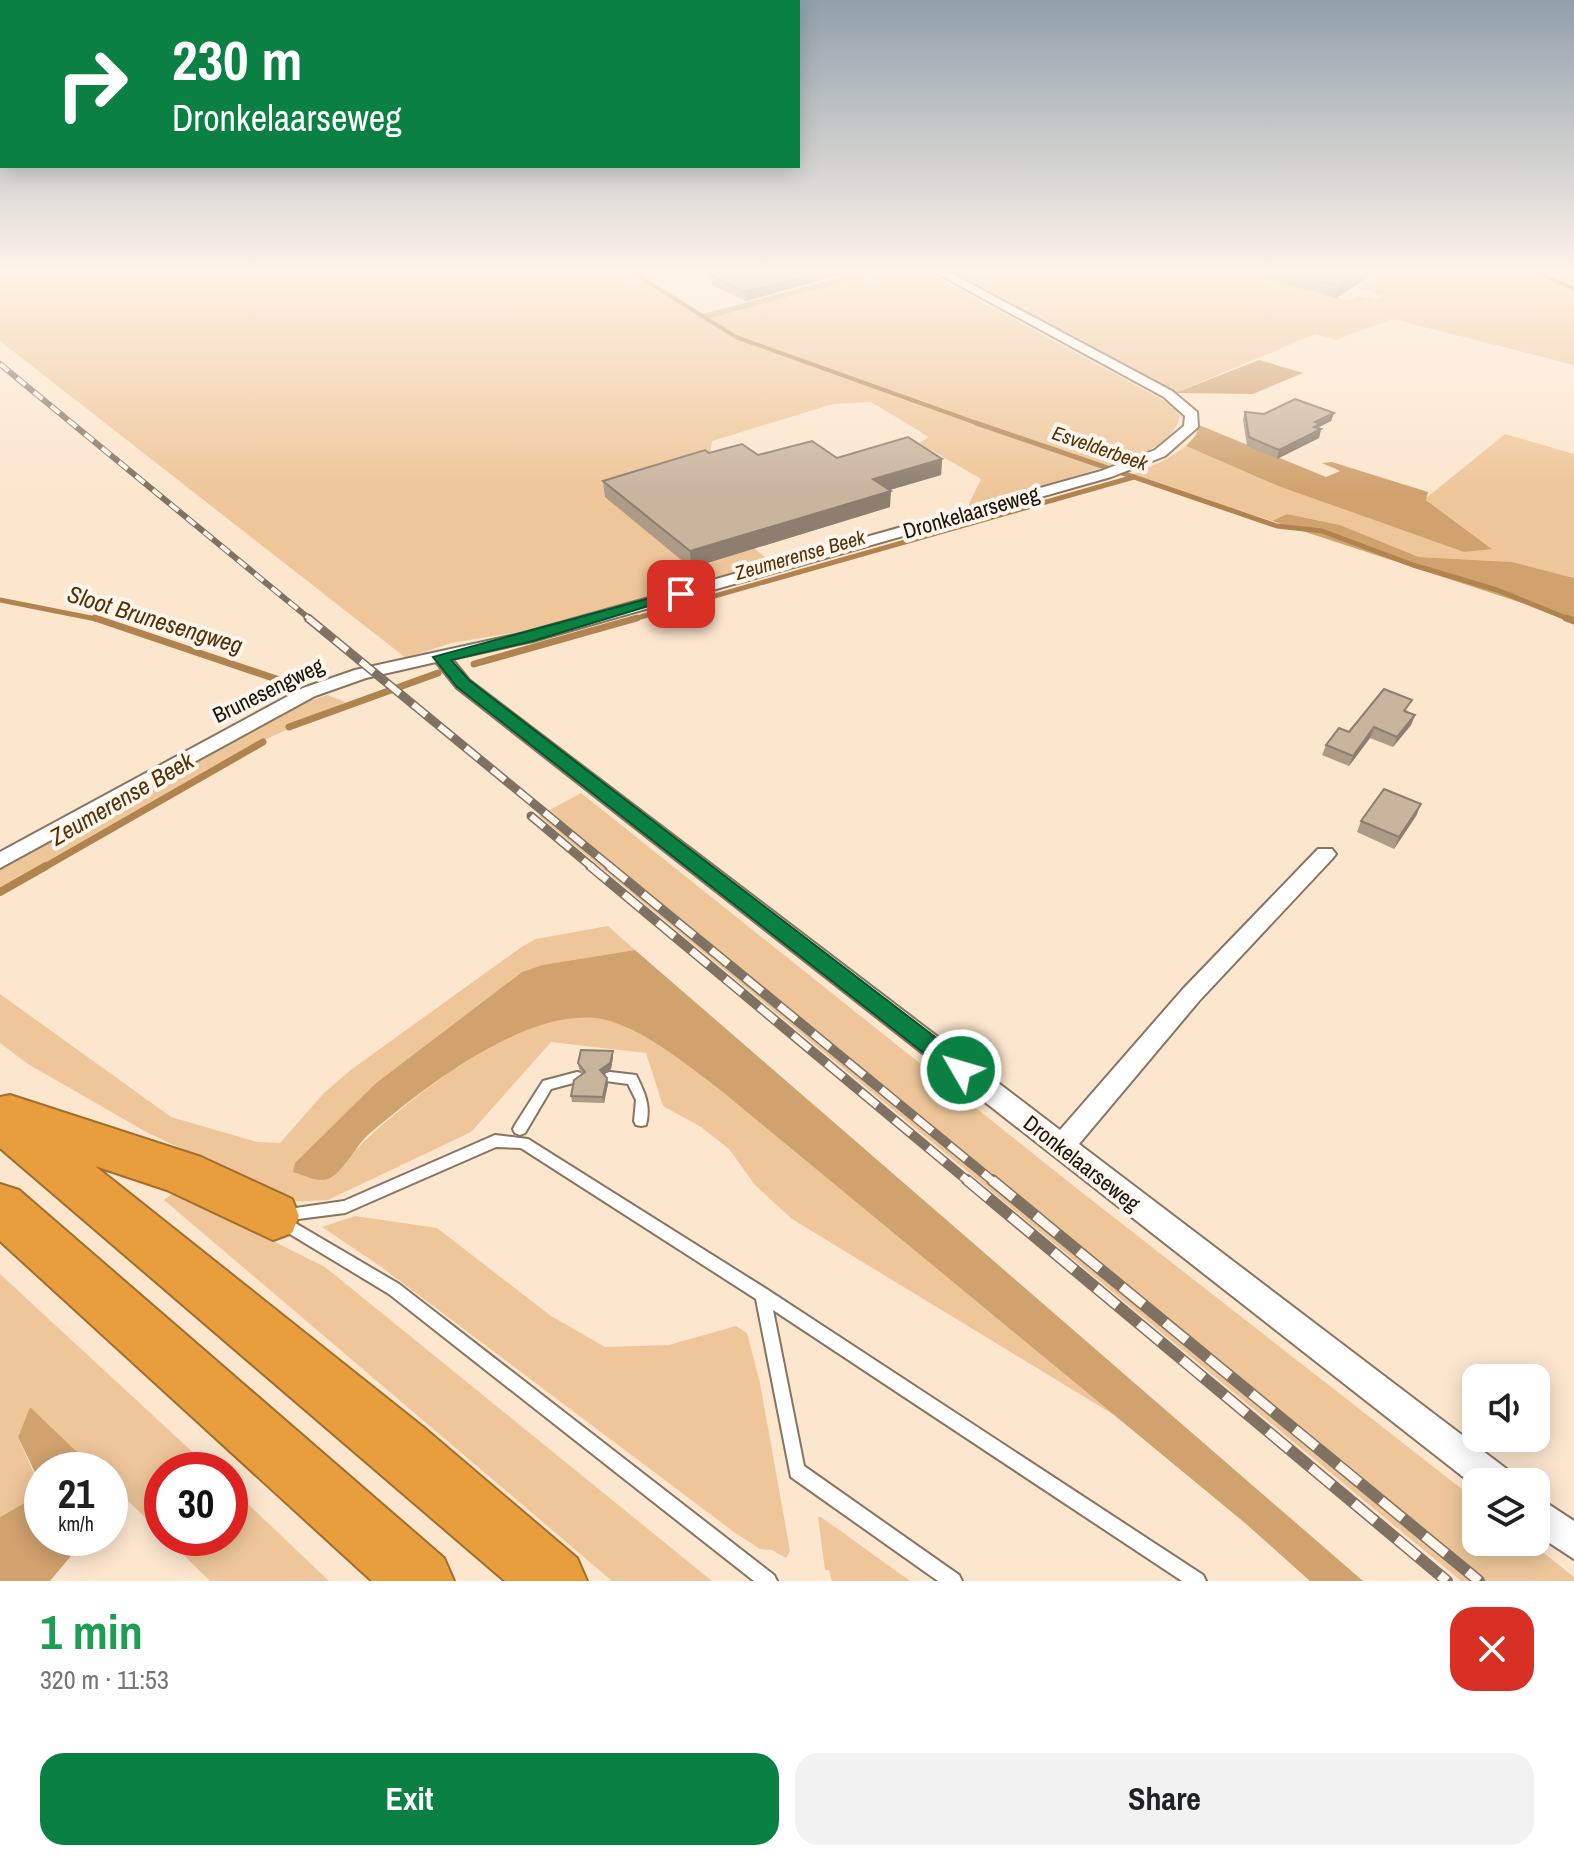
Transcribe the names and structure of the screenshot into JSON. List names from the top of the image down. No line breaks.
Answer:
{"streets":{"street":["Dronkelaarseweg","Brunesengweg"]},"crossings":[["Dronkelaarseweg","Brunesengweg"]],"water":["Esvelderbeek","Zeumerense Beek","Sloot Brunesengweg"],"page":{"turn":["230 m","Dronkelaarseweg"],"speed":"21 km/h","limit":"30","heading":["1 min","320 m · 11:53"],"buttons":["Exit","Share"]}}
